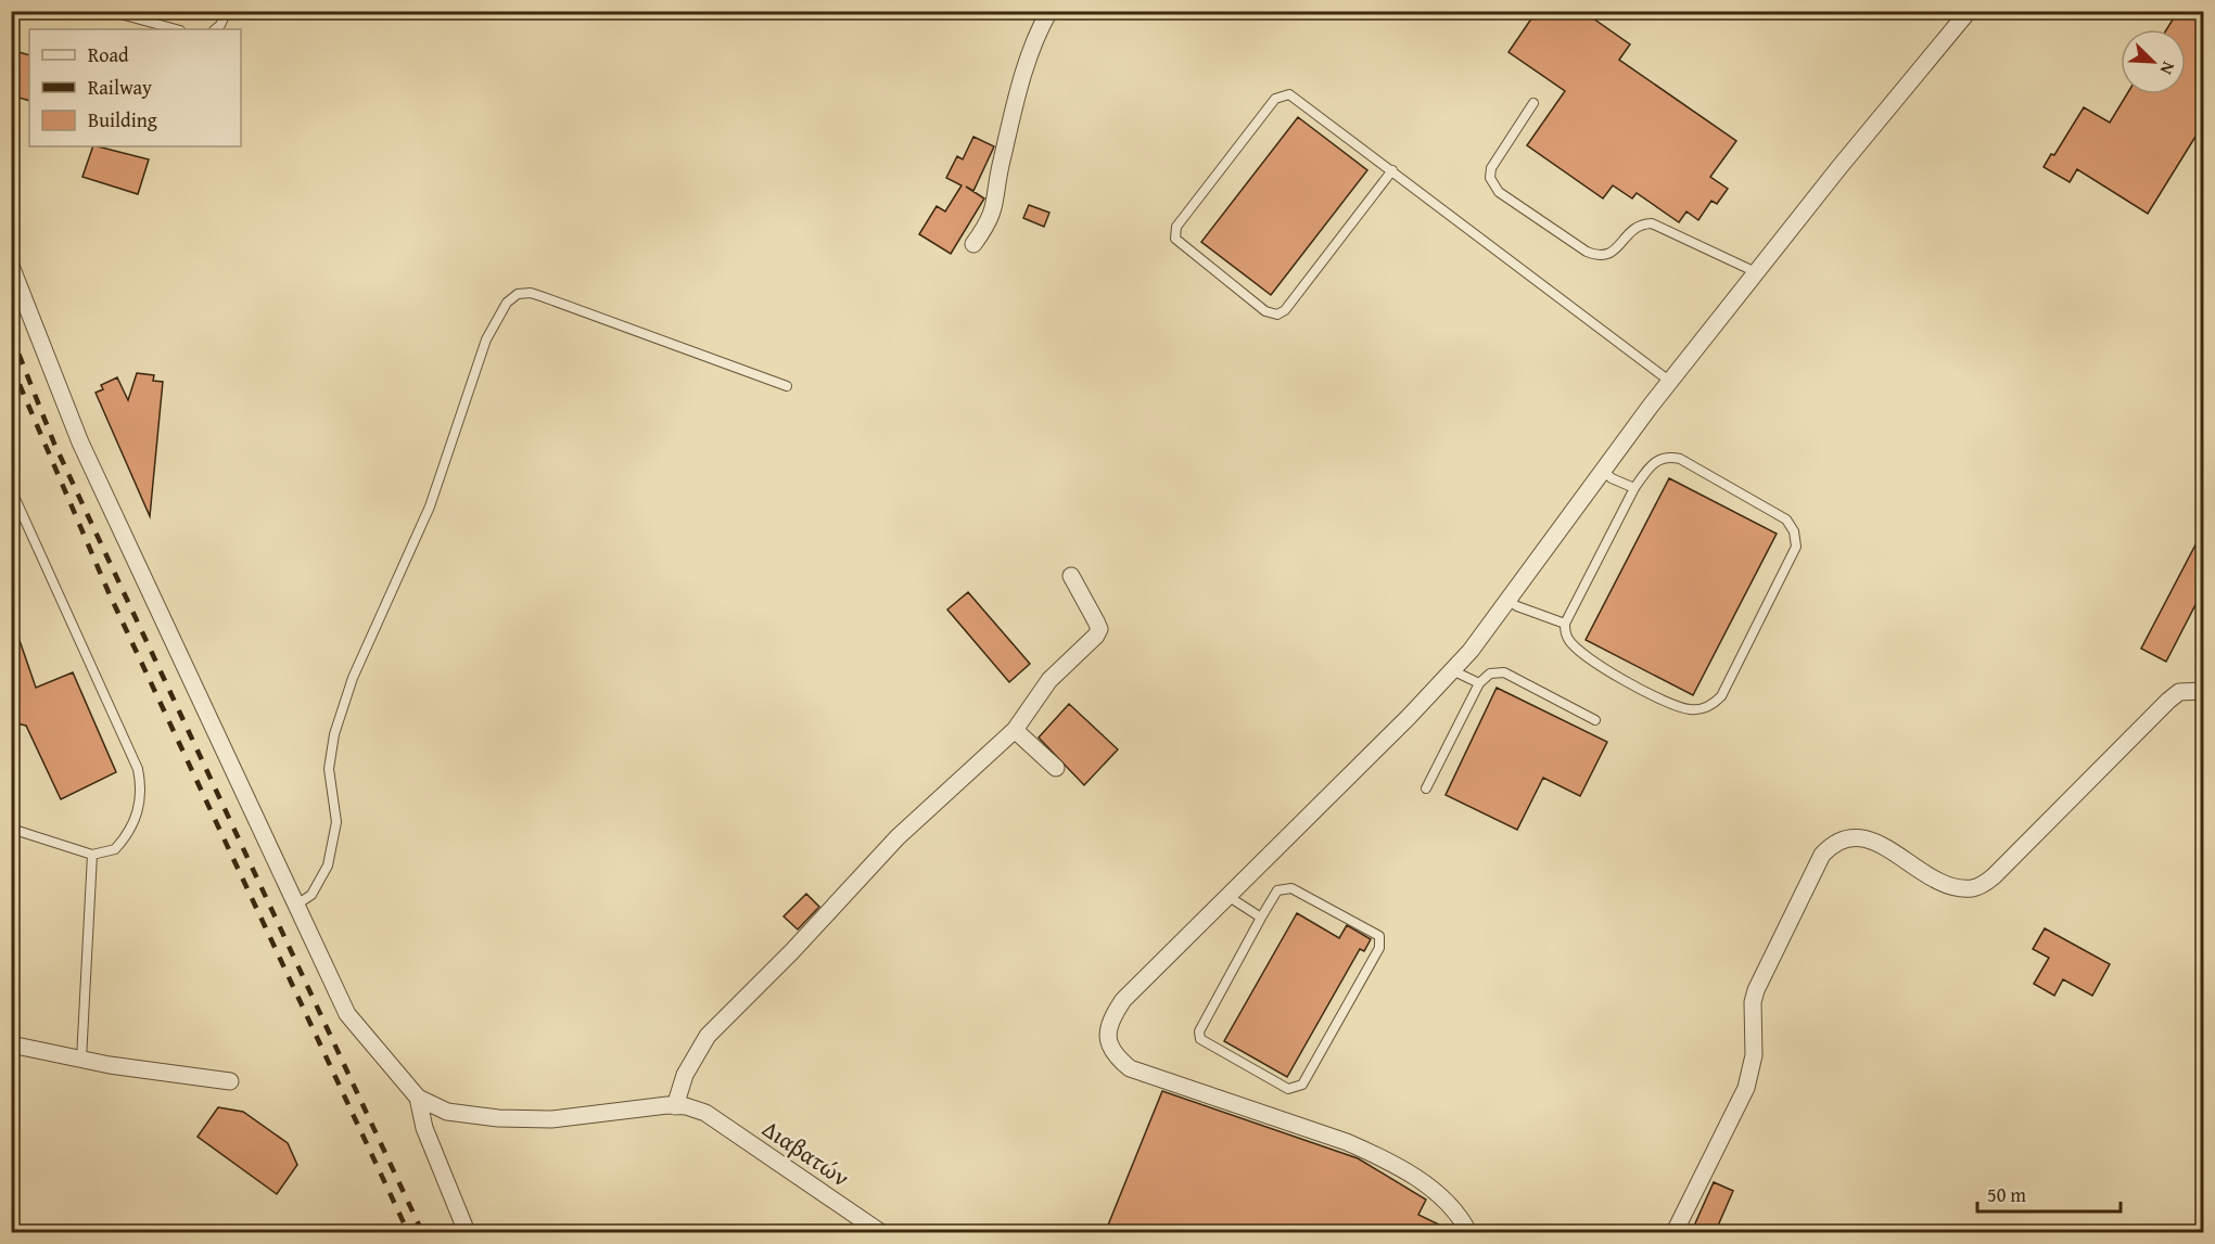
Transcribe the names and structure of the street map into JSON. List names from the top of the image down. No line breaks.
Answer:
{"streets":{"street":["Διαβατών"]},"legend":["Road","Railway","Building"],"scale_bar":"50 m","north":"bottom right"}
